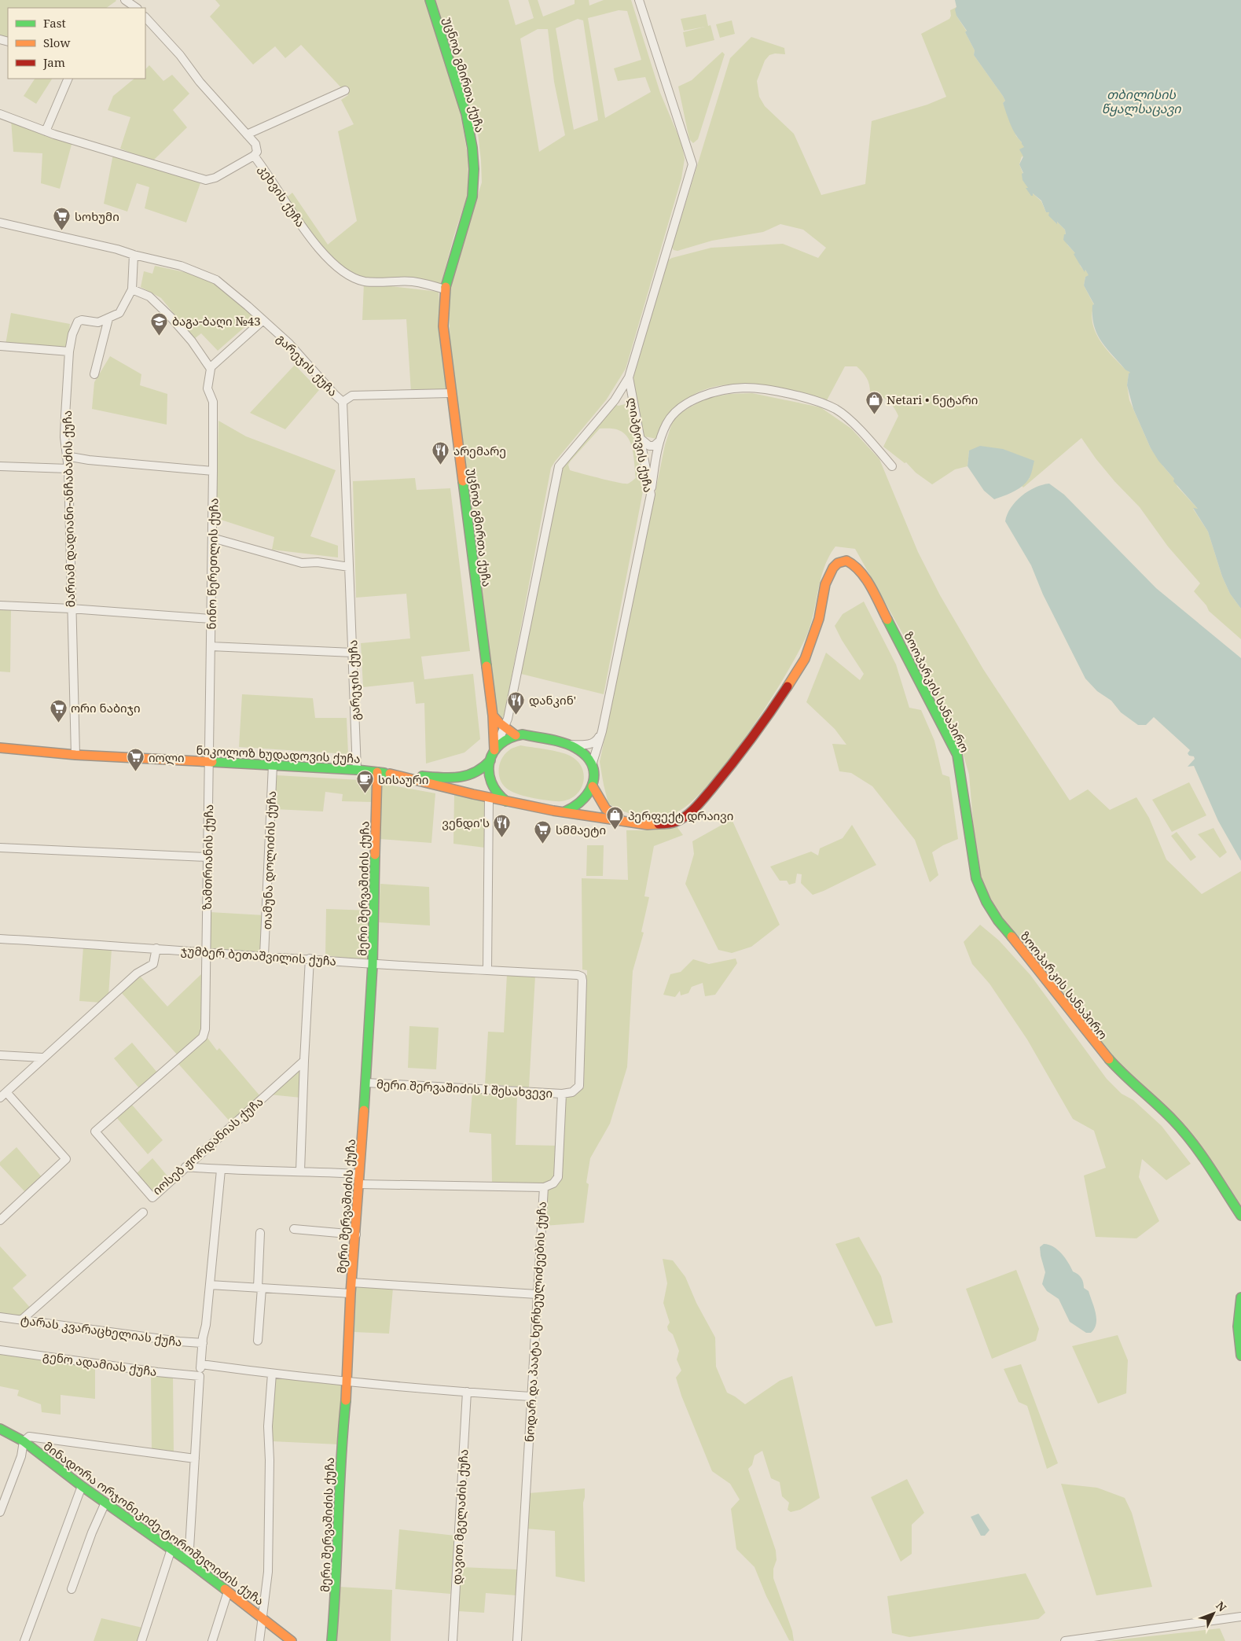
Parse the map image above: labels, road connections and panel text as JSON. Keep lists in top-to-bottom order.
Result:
{
  "streets": {
    "main road": [
      "უცნობ გმირთა ქუჩა",
      "ზოოპარკის სანაპირო",
      "ნიკოლოზ ხუდადოვის ქუჩა",
      "მერი შერვაშიძის ქუჩა",
      "მინადორა ორჯონიკიძე-ტოროშელიძის ქუჩა"
    ],
    "street": [
      "კეხვის ქუჩა",
      "გარეჯის ქუჩა",
      "ლიპტოვის ქუჩა",
      "მარიამ დადიანი-ანჩაბაძის ქუჩა",
      "ნინო წერეთლის ქუჩა",
      "ზამთრიანის ქუჩა",
      "თამუნა დოლიძის ქუჩა",
      "ჯუმბერ ბეთაშვილის ქუჩა",
      "მერი შერვაშიძის I შესახვევი",
      "იოსებ ჟორდანიას ქუჩა",
      "ნოდარ და პაატა ხერხეულიძეების ქუჩა",
      "ტარას კვარაცხელიას ქუჩა",
      "გენო ადამიას ქუჩა",
      "დავით მგელაძის ქუჩა"
    ]
  },
  "crossings": [
    ["უცნობ გმირთა ქუჩა", "კეხვის ქუჩა"],
    ["უცნობ გმირთა ქუჩა", "ლიპტოვის ქუჩა"],
    ["უცნობ გმირთა ქუჩა", "ნიკოლოზ ხუდადოვის ქუჩა"],
    ["გარეჯის ქუჩა", "ნიკოლოზ ხუდადოვის ქუჩა"],
    ["ლიპტოვის ქუჩა", "ნიკოლოზ ხუდადოვის ქუჩა"],
    ["მარიამ დადიანი-ანჩაბაძის ქუჩა", "ნიკოლოზ ხუდადოვის ქუჩა"],
    ["ნინო წერეთლის ქუჩა", "ნიკოლოზ ხუდადოვის ქუჩა"],
    ["ნინო წერეთლის ქუჩა", "ზამთრიანის ქუჩა"],
    ["ზოოპარკის სანაპირო", "ნიკოლოზ ხუდადოვის ქუჩა"],
    ["ნიკოლოზ ხუდადოვის ქუჩა", "ზამთრიანის ქუჩა"],
    ["ნიკოლოზ ხუდადოვის ქუჩა", "თამუნა დოლიძის ქუჩა"],
    ["ნიკოლოზ ხუდადოვის ქუჩა", "მერი შერვაშიძის ქუჩა"],
    ["ზამთრიანის ქუჩა", "ჯუმბერ ბეთაშვილის ქუჩა"],
    ["ზამთრიანის ქუჩა", "იოსებ ჟორდანიას ქუჩა"],
    ["თამუნა დოლიძის ქუჩა", "ჯუმბერ ბეთაშვილის ქუჩა"],
    ["მერი შერვაშიძის ქუჩა", "ჯუმბერ ბეთაშვილის ქუჩა"],
    ["მერი შერვაშიძის ქუჩა", "მერი შერვაშიძის I შესახვევი"],
    ["ჯუმბერ ბეთაშვილის ქუჩა", "იოსებ ჟორდანიას ქუჩა"],
    ["მერი შერვაშიძის I შესახვევი", "ნოდარ და პაატა ხერხეულიძეების ქუჩა"]
  ],
  "water": ["თბილისის წყალსაცავი"],
  "places": {
    "supermarket": [
      "სოხუმი",
      "ორი ნაბიჯი",
      "იოლი",
      "სმმაეტი"
    ],
    "school or university": ["ბაგა-ბაღი №43"],
    "shop": ["Netari • ნეტარი", "პერფექტ დრაივი"],
    "restaurant": ["არემარე", "დანკინ'", "ვენდი'ს"],
    "cafe": ["სისაური"]
  },
  "legend": ["Fast", "Slow", "Jam"],
  "north": "top right"
}
